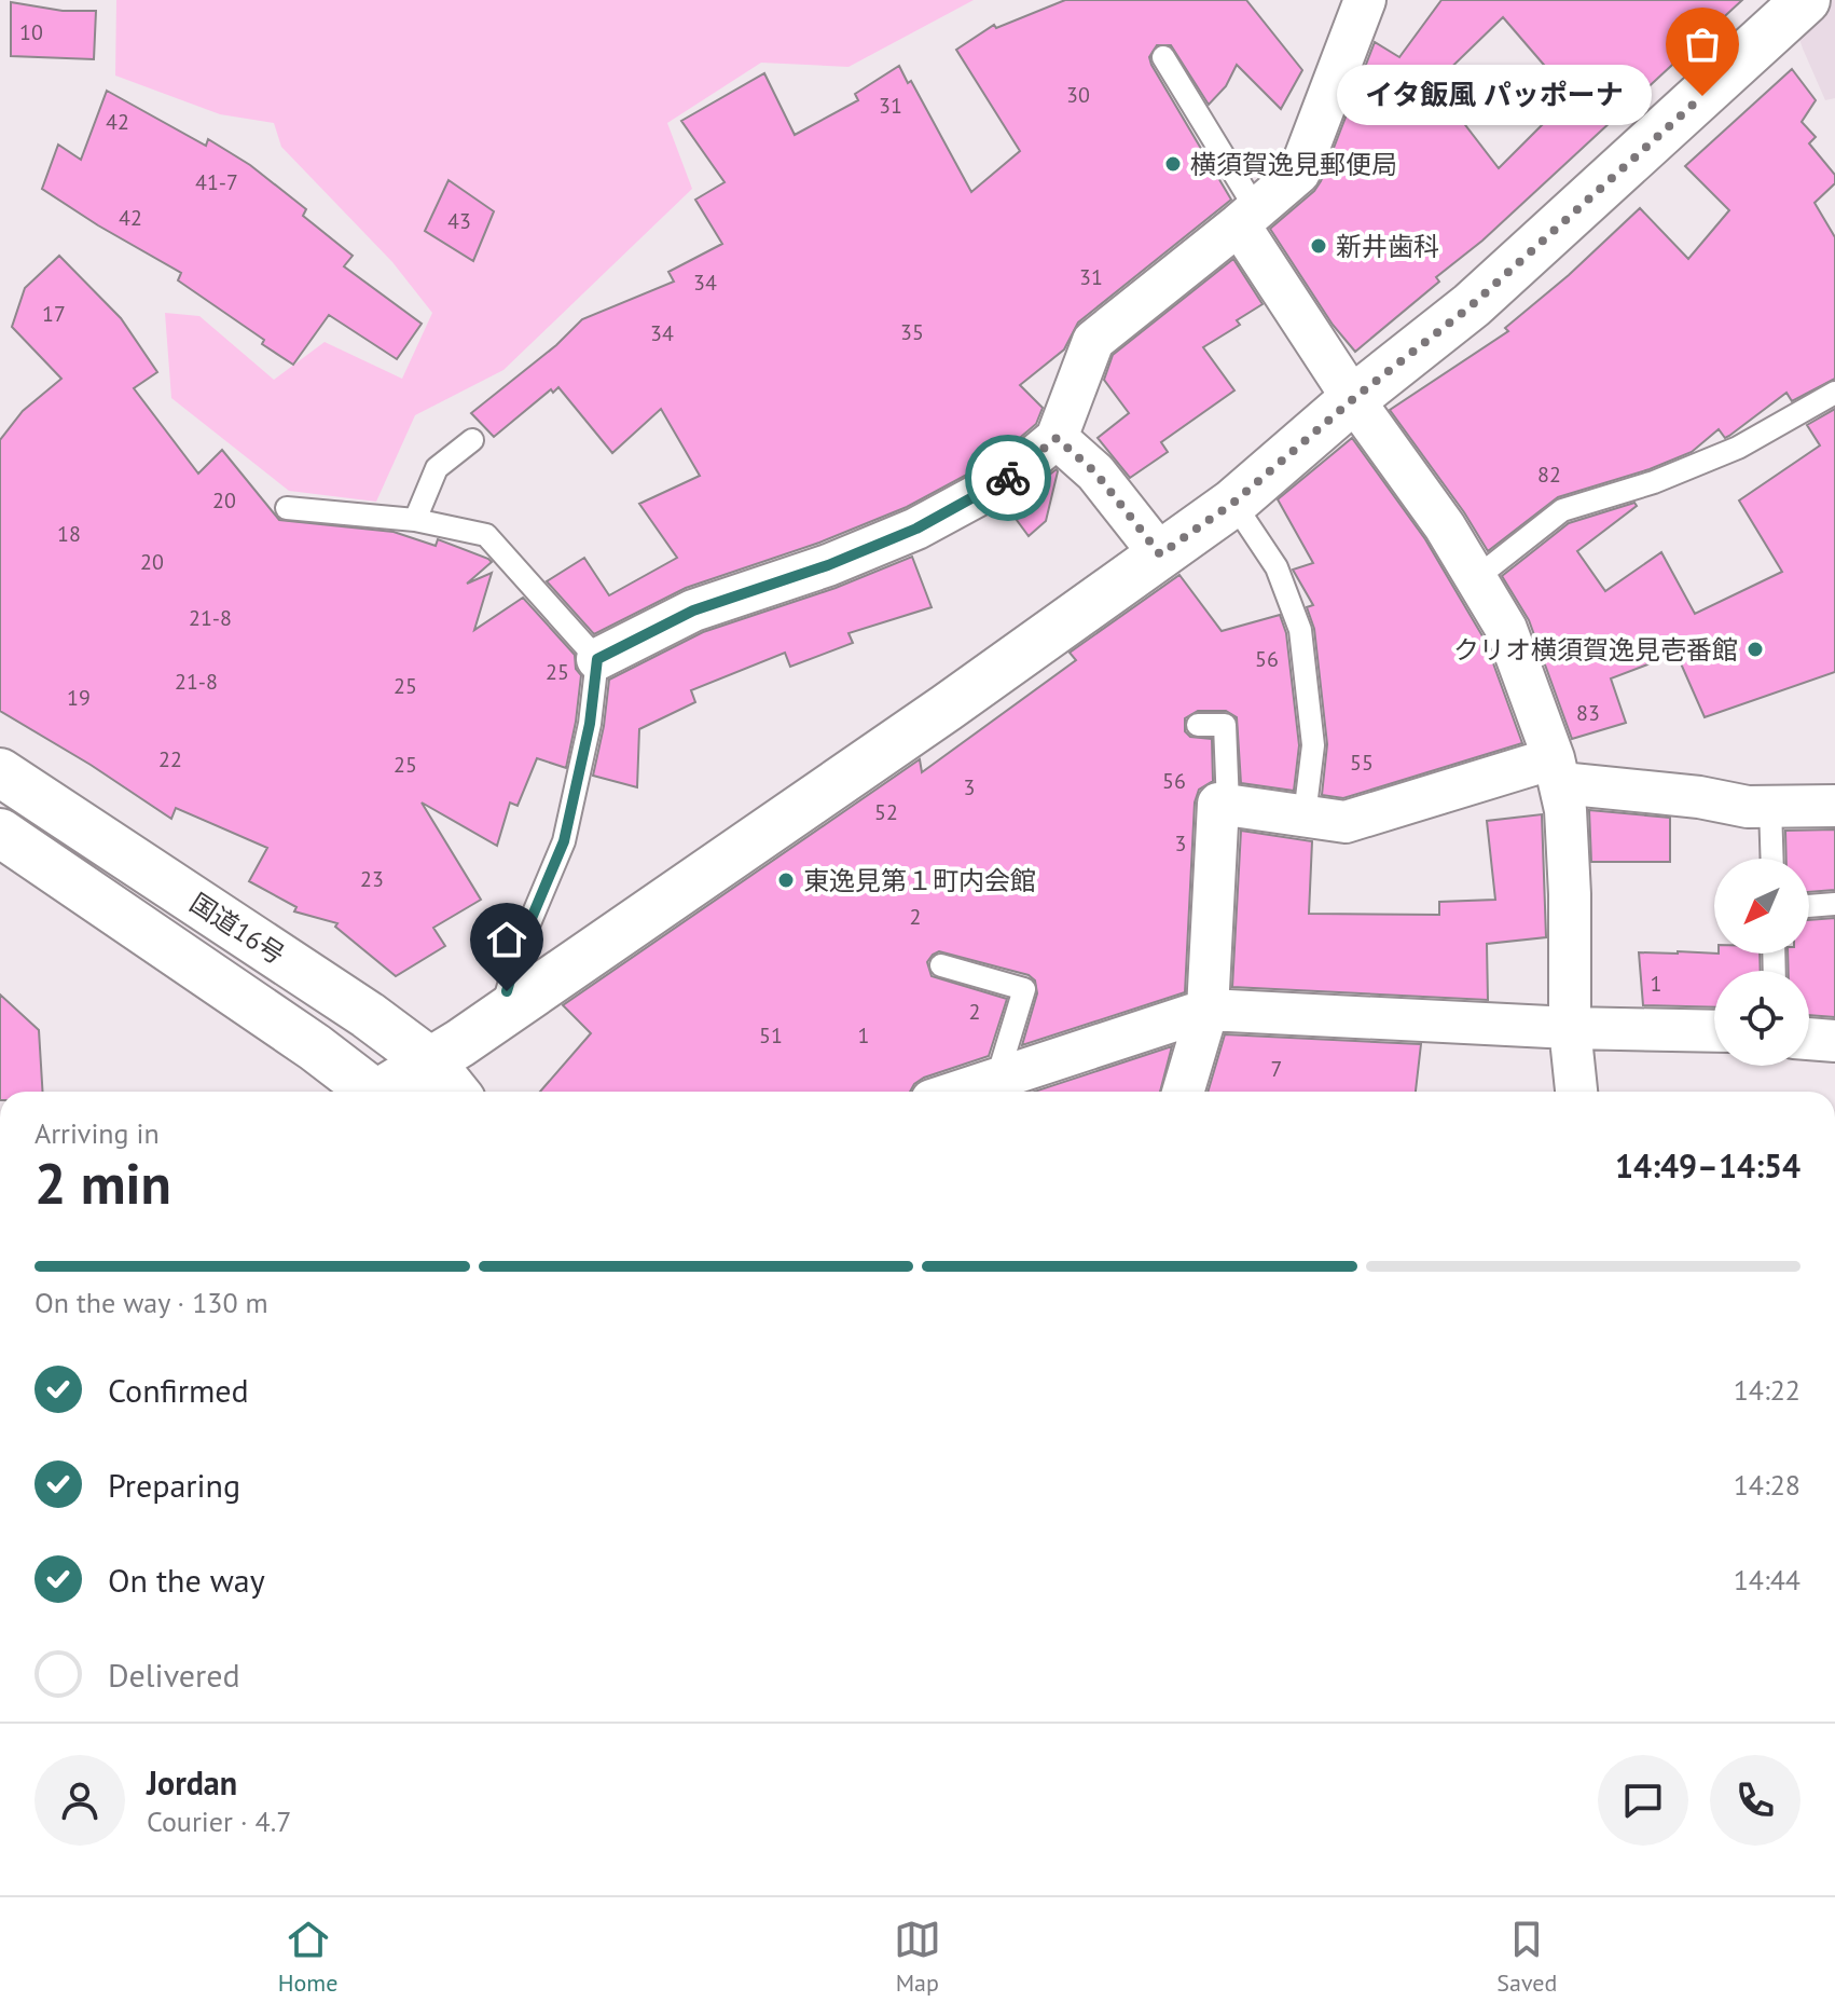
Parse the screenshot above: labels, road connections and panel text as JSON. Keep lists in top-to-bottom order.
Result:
{
  "streets": {
    "main road": ["国道16号"]
  },
  "places": [
    "イタ飯風 パッポーナ",
    "横須賀逸見郵便局",
    "新井歯科",
    "クリオ横須賀逸見壱番館",
    "東逸見第１町内会館"
  ],
  "house_numbers": [
    "10",
    "30",
    "31",
    "42",
    "41-7",
    "42",
    "43",
    "31",
    "34",
    "17",
    "35",
    "34",
    "82",
    "20",
    "18",
    "20",
    "21-8",
    "56",
    "25",
    "21-8",
    "25",
    "19",
    "83",
    "22",
    "55",
    "25",
    "56",
    "3",
    "52",
    "3",
    "23",
    "2",
    "1",
    "2",
    "51",
    "1",
    "7"
  ],
  "north": "bottom left",
  "page": {
    "bubble": "イタ飯風 パッポーナ",
    "heading": ["2 min", "Arriving in", "14:49–14:54"],
    "panel": ["Jordan", "Courier · 4.7"],
    "bar": "On the way · 130 m",
    "list": [
      ["Confirmed", "14:22"],
      ["Preparing", "14:28"],
      ["On the way", "14:44"],
      "Delivered"
    ],
    "tabs": ["Home", "Map", "Saved"]
  }
}
